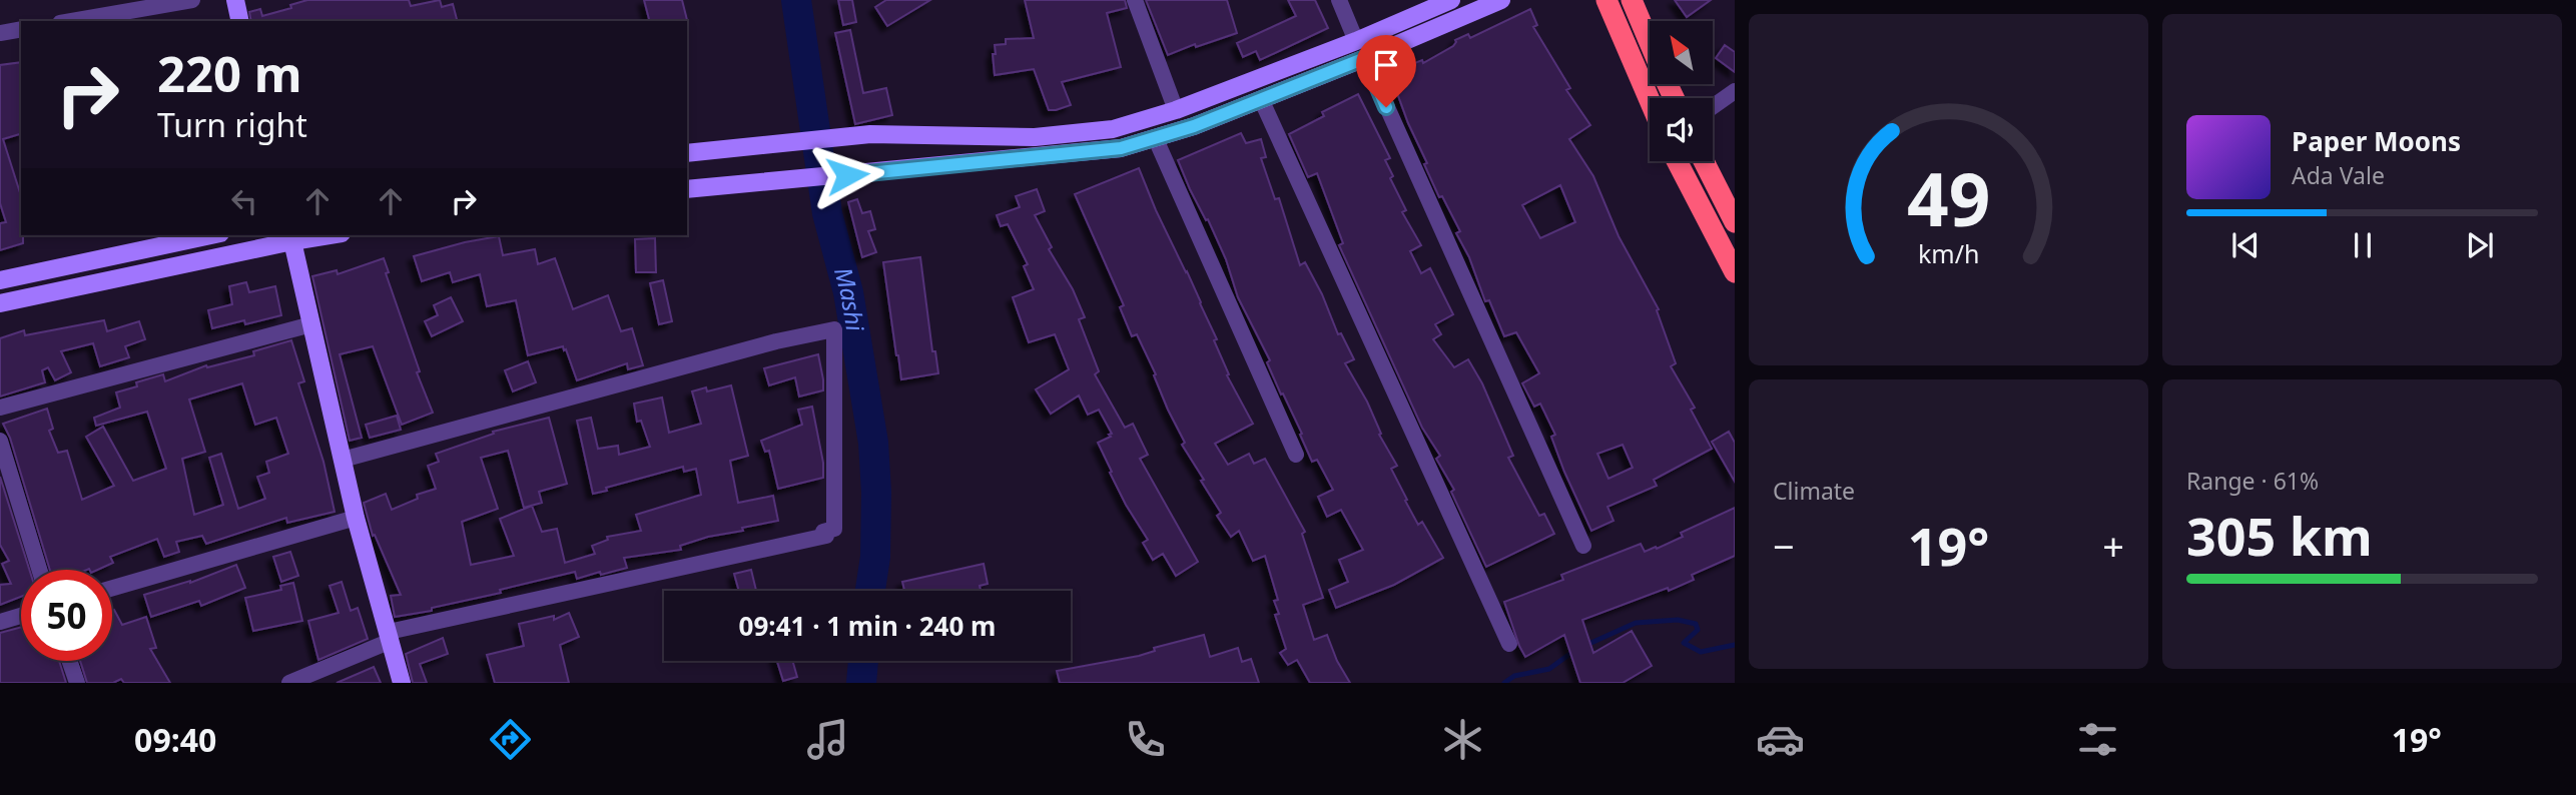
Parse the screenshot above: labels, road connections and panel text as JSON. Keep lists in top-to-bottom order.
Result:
{
  "water": ["Mashi"],
  "north": "top left",
  "page": {
    "turn": ["220 m", "Turn right"],
    "song": ["Paper Moons", "Ada Vale"],
    "tile": [
      "Climate",
      ["Range · 61%", "305 km"]
    ],
    "heat": ["−", "19°", "+"],
    "limit": "50",
    "trip": "09:41 · 1 min · 240 m",
    "tabs": ["09:40", "19°"],
    "gauge": ["49", "km/h"]
  }
}
